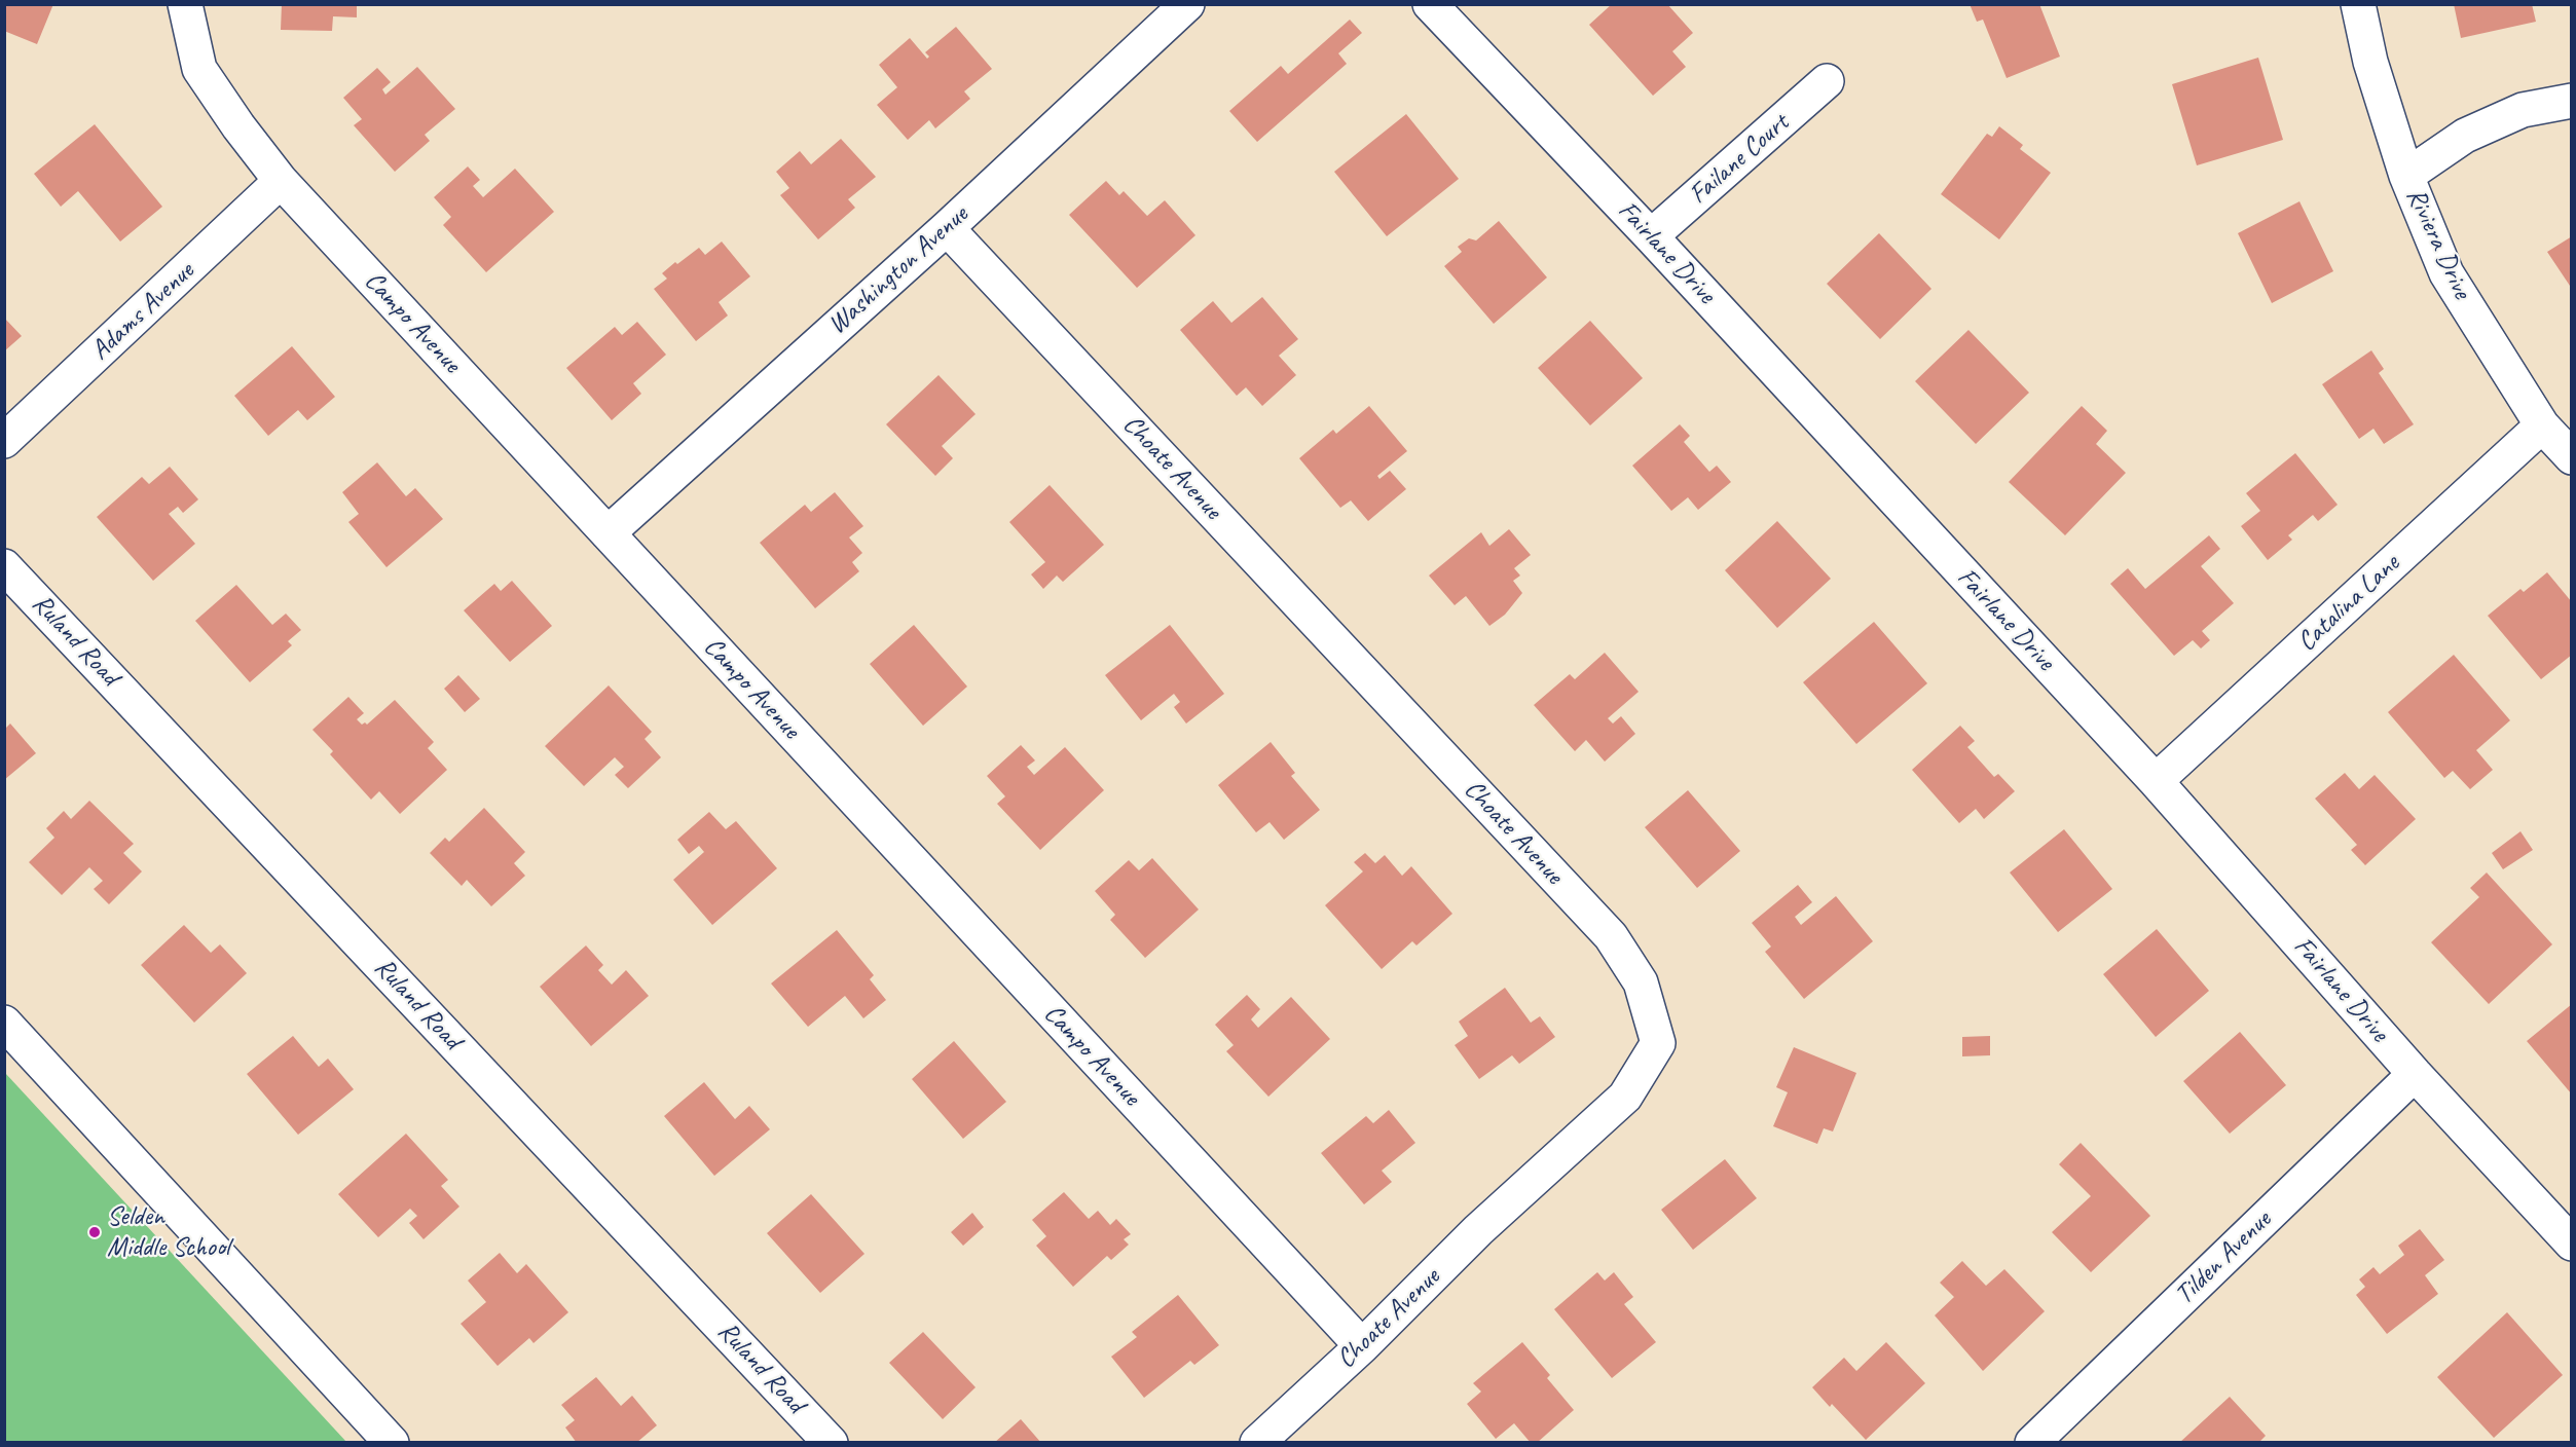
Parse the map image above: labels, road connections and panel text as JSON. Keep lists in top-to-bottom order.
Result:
{
  "streets": {
    "street": [
      "Failane Court",
      "Riviera Drive",
      "Fairlane Drive",
      "Washington Avenue",
      "Adams Avenue",
      "Campo Avenue",
      "Choate Avenue",
      "Catalina Lane",
      "Ruland Road",
      "Tilden Avenue"
    ]
  },
  "crossings": [
    ["Failane Court", "Fairlane Drive"],
    ["Riviera Drive", "Catalina Lane"],
    ["Fairlane Drive", "Catalina Lane"],
    ["Fairlane Drive", "Tilden Avenue"],
    ["Washington Avenue", "Campo Avenue"],
    ["Washington Avenue", "Choate Avenue"],
    ["Adams Avenue", "Campo Avenue"],
    ["Campo Avenue", "Choate Avenue"]
  ],
  "places": ["Selden Middle School"]
}
